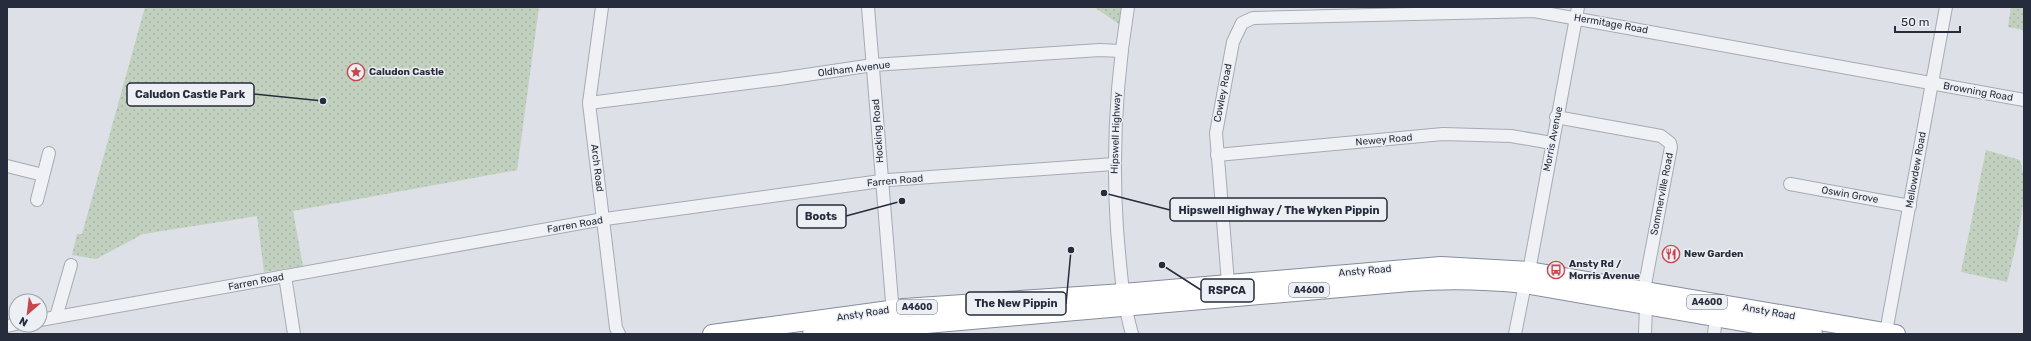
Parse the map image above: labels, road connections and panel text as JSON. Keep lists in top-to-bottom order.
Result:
{
  "streets": {
    "highway": ["Ansty Road", "A4600"],
    "street": [
      "Hermitage Road",
      "Oldham Avenue",
      "Browning Road",
      "Cowley Road",
      "Hocking Road",
      "Hipswell Highway",
      "Morris Avenue",
      "Newey Road",
      "Arch Road",
      "Mellowdew Road",
      "Farren Road",
      "Sommerville Road",
      "Oswin Grove"
    ]
  },
  "crossings": [
    ["Hermitage Road", "Browning Road"],
    ["Hermitage Road", "Cowley Road"],
    ["Hermitage Road", "Morris Avenue"],
    ["Hermitage Road", "Mellowdew Road"],
    ["Oldham Avenue", "Hocking Road"],
    ["Oldham Avenue", "Hipswell Highway"],
    ["Oldham Avenue", "Arch Road"],
    ["Browning Road", "Mellowdew Road"],
    ["Cowley Road", "Newey Road"],
    ["Cowley Road", "Ansty Road"],
    ["Hocking Road", "Farren Road"],
    ["Hocking Road", "Ansty Road"],
    ["Hipswell Highway", "Farren Road"],
    ["Hipswell Highway", "Ansty Road"],
    ["Morris Avenue", "Newey Road"],
    ["Morris Avenue", "Sommerville Road"],
    ["Morris Avenue", "Ansty Road"],
    ["Arch Road", "Farren Road"],
    ["Mellowdew Road", "Oswin Grove"],
    ["Mellowdew Road", "Ansty Road"],
    ["Sommerville Road", "Ansty Road"]
  ],
  "places": {
    "place": ["Caludon Castle"],
    "other": [
      "Caludon Castle Park",
      "Hipswell Highway / The Wyken Pippin",
      "Boots",
      "The New Pippin",
      "RSPCA"
    ],
    "restaurant": ["New Garden"],
    "bus stop": ["Ansty Rd / Morris Avenue"]
  },
  "scale_bar": "50 m",
  "north": "bottom left"
}
